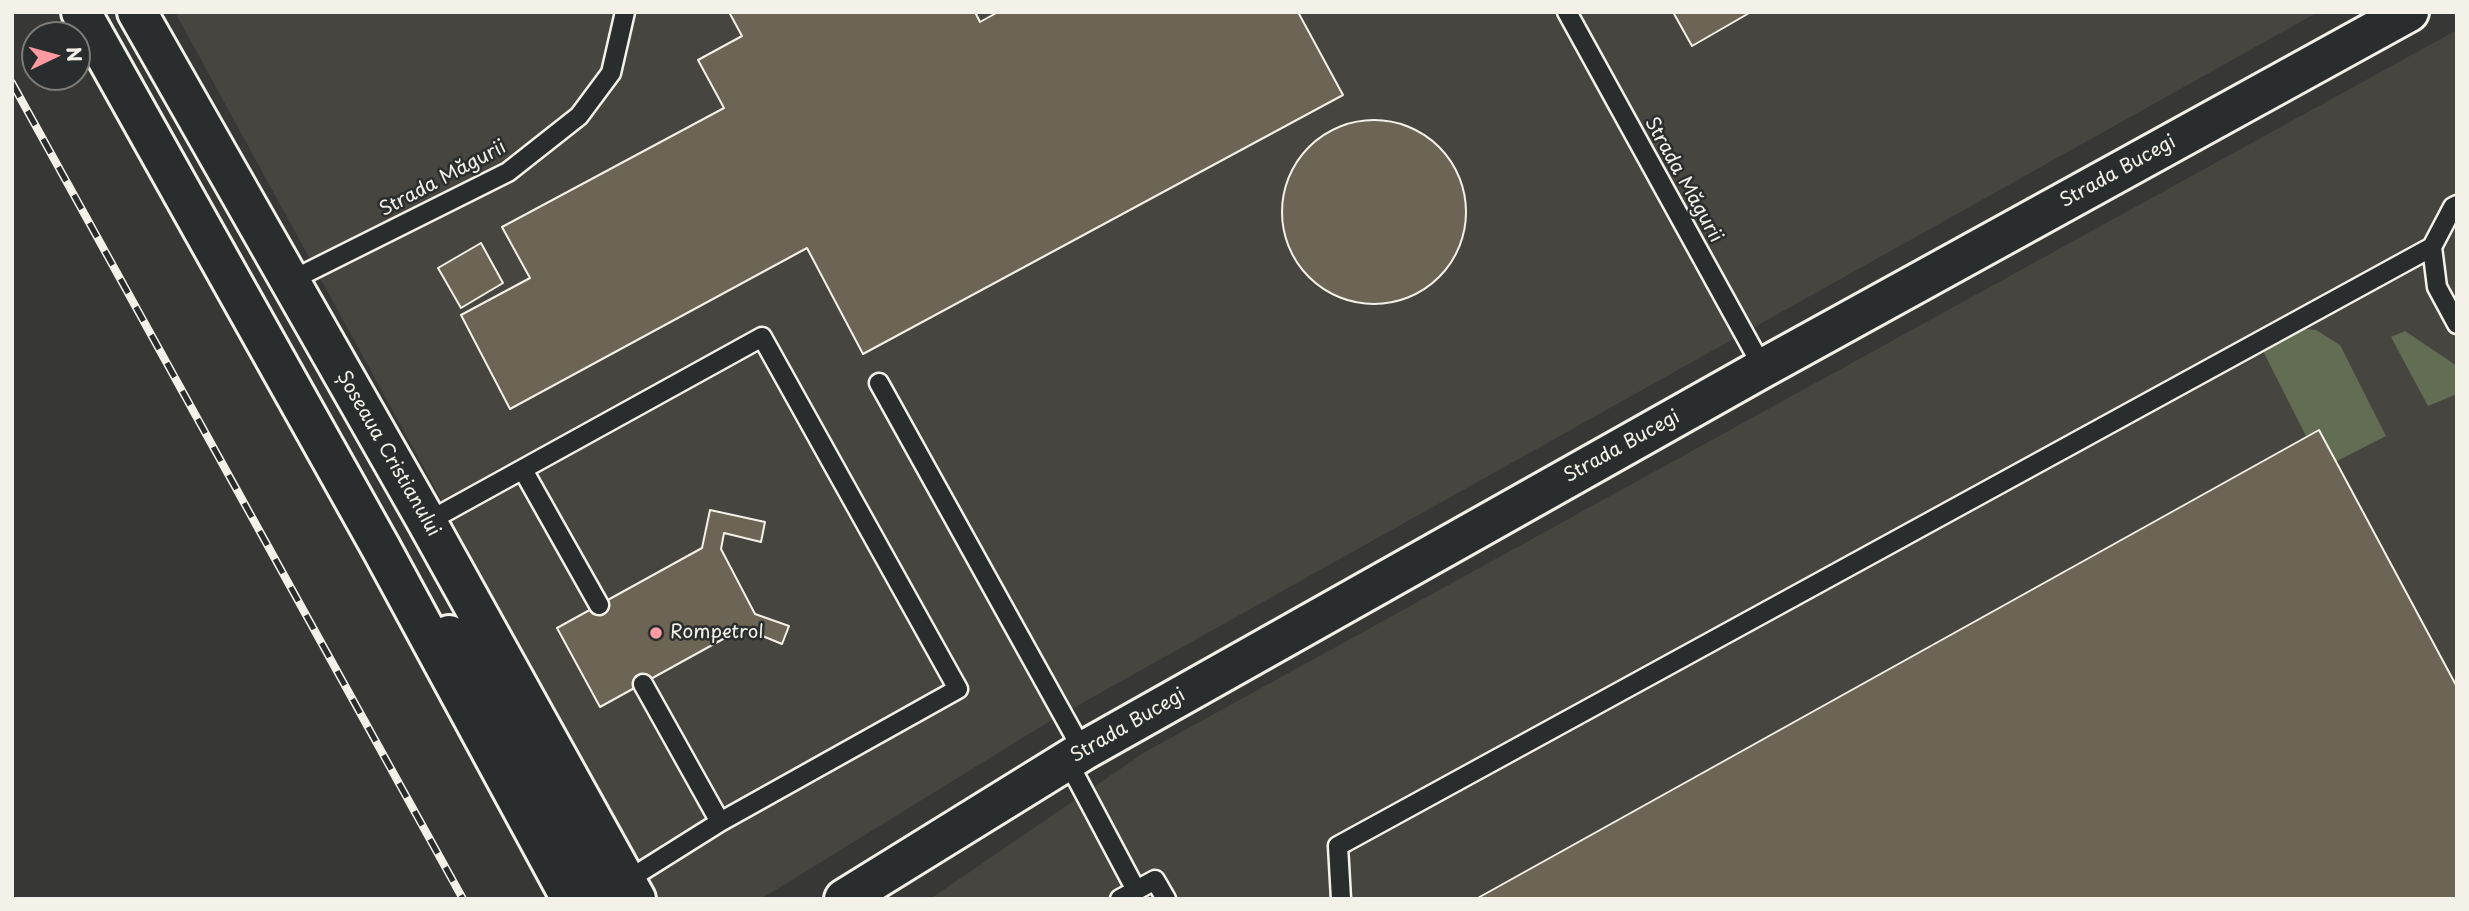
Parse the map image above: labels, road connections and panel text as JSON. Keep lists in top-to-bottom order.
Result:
{
  "streets": {
    "main road": ["Strada Bucegi", "Șoseaua Cristianului"],
    "lane": ["Strada Măgurii"]
  },
  "crossings": [
    ["Strada Bucegi", "Strada Măgurii"],
    ["Strada Măgurii", "Șoseaua Cristianului"]
  ],
  "places": ["Rompetrol"],
  "north": "right"
}
